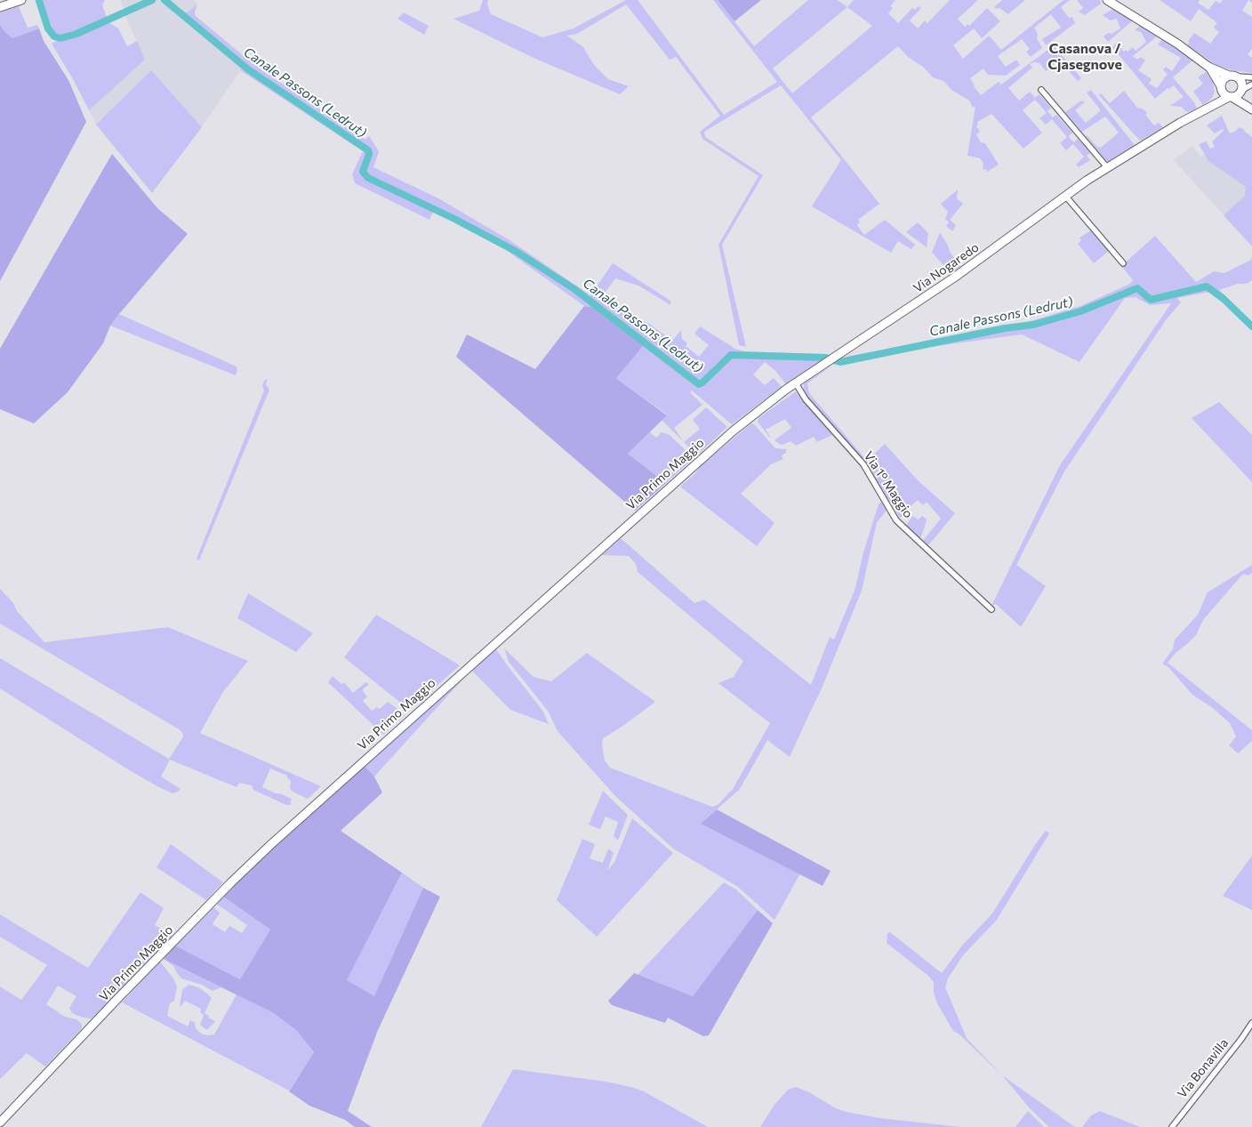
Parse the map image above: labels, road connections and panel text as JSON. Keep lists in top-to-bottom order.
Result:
{
  "streets": {
    "street": [
      "Via Nogaredo",
      "Via Primo Maggio",
      "Via 1° Maggio",
      "Via Bonavilla"
    ]
  },
  "crossings": [
    ["Via Nogaredo", "Via Primo Maggio"],
    ["Via Primo Maggio", "Via 1° Maggio"]
  ],
  "districts": ["Casanova / Cjasegnove"],
  "water": ["Canale Passons (Ledrut)"]
}
